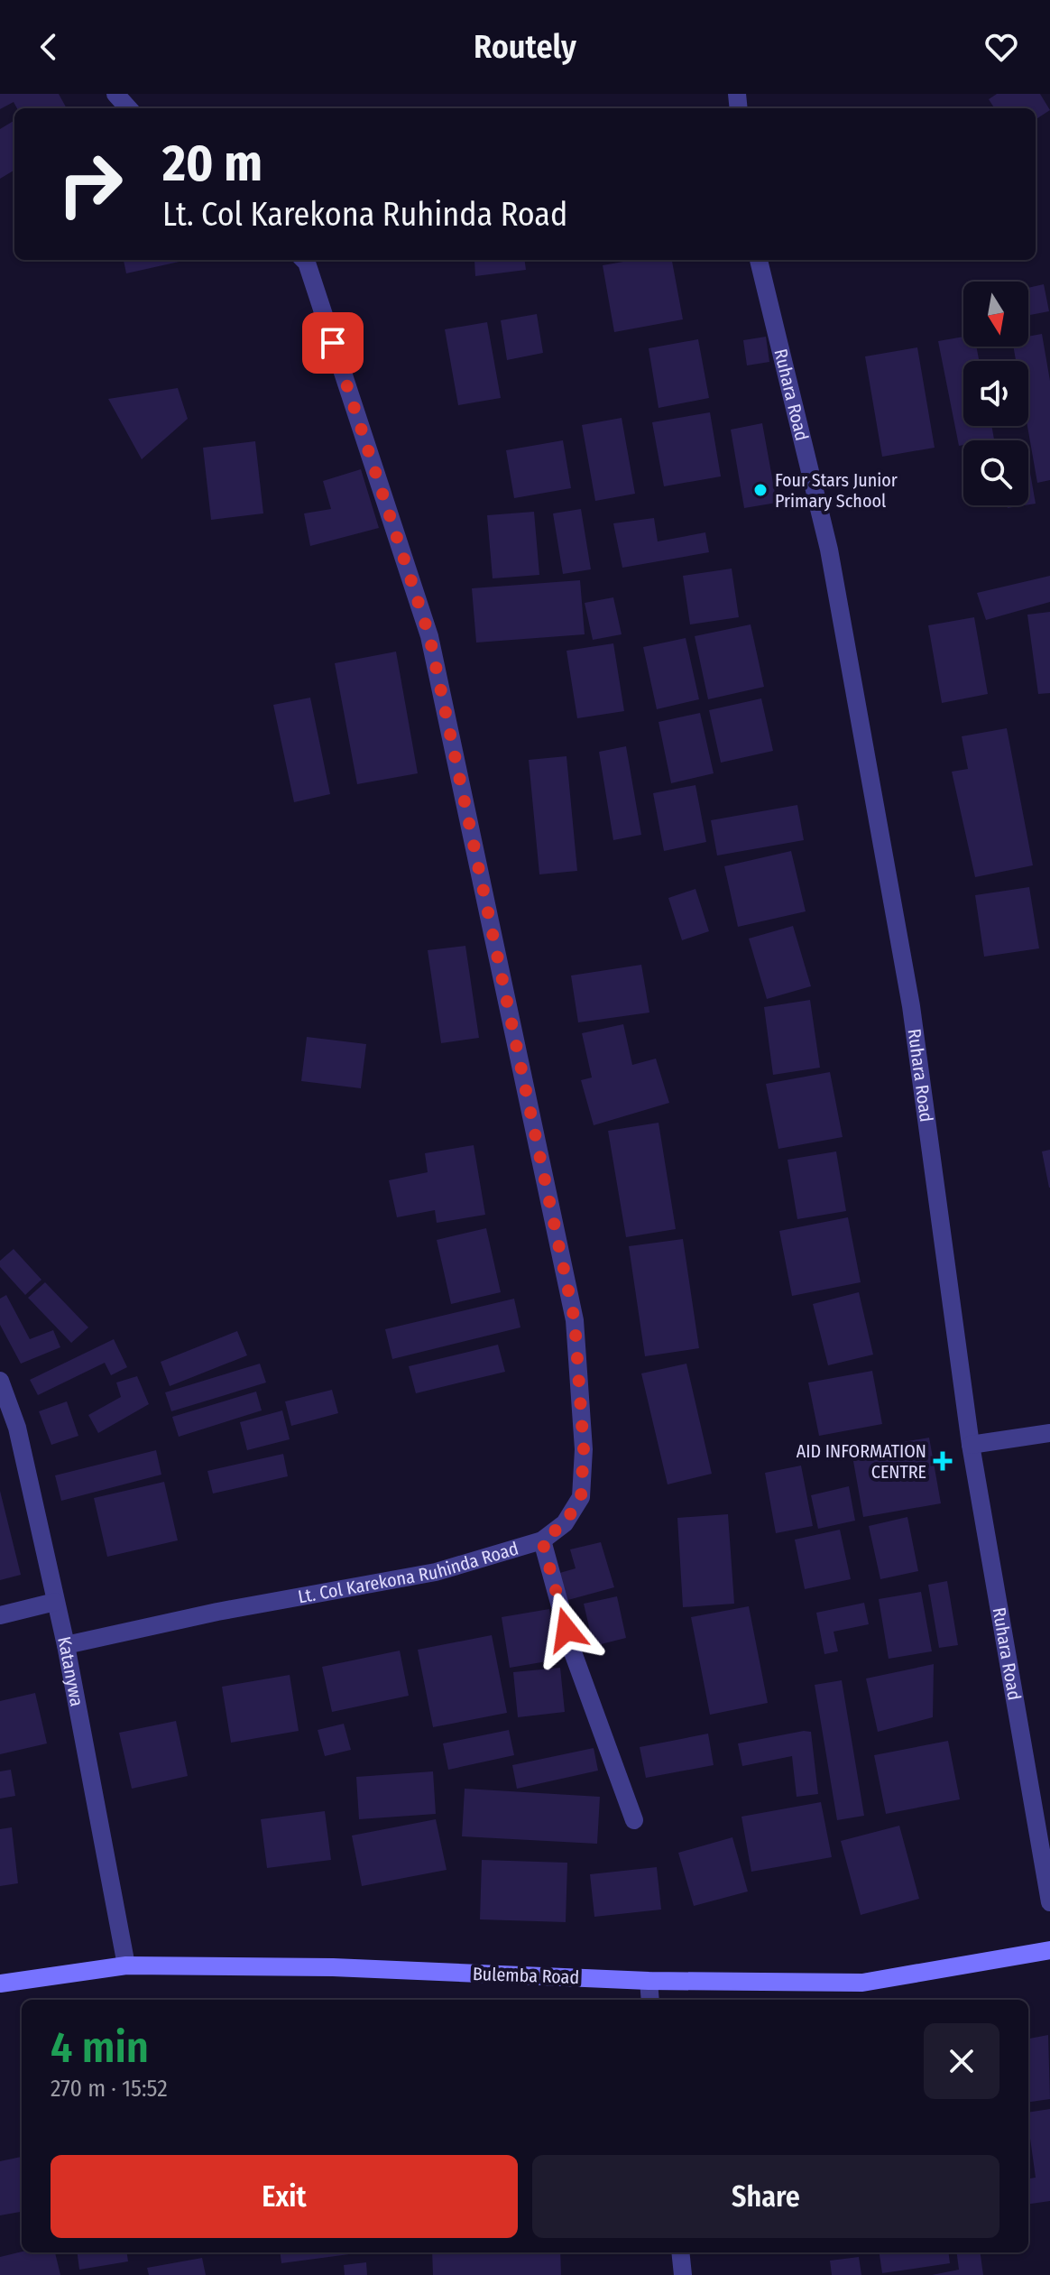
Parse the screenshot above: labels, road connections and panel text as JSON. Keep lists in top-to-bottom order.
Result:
{
  "streets": {
    "main road": ["Bulemba Road"],
    "street": ["Ruhara Road", "Lt. Col Karekona Ruhinda Road", "Katanywa"]
  },
  "crossings": [
    ["Lt. Col Karekona Ruhinda Road", "Katanywa"],
    ["Katanywa", "Bulemba Road"]
  ],
  "places": {
    "other": ["Four Stars Junior Primary School"],
    "health": ["AID INFORMATION CENTRE"]
  },
  "north": "bottom",
  "page": {
    "header": "Routely",
    "turn": ["20 m", "Lt. Col Karekona Ruhinda Road"],
    "heading": ["4 min", "270 m · 15:52"],
    "buttons": ["Exit", "Share"]
  }
}
